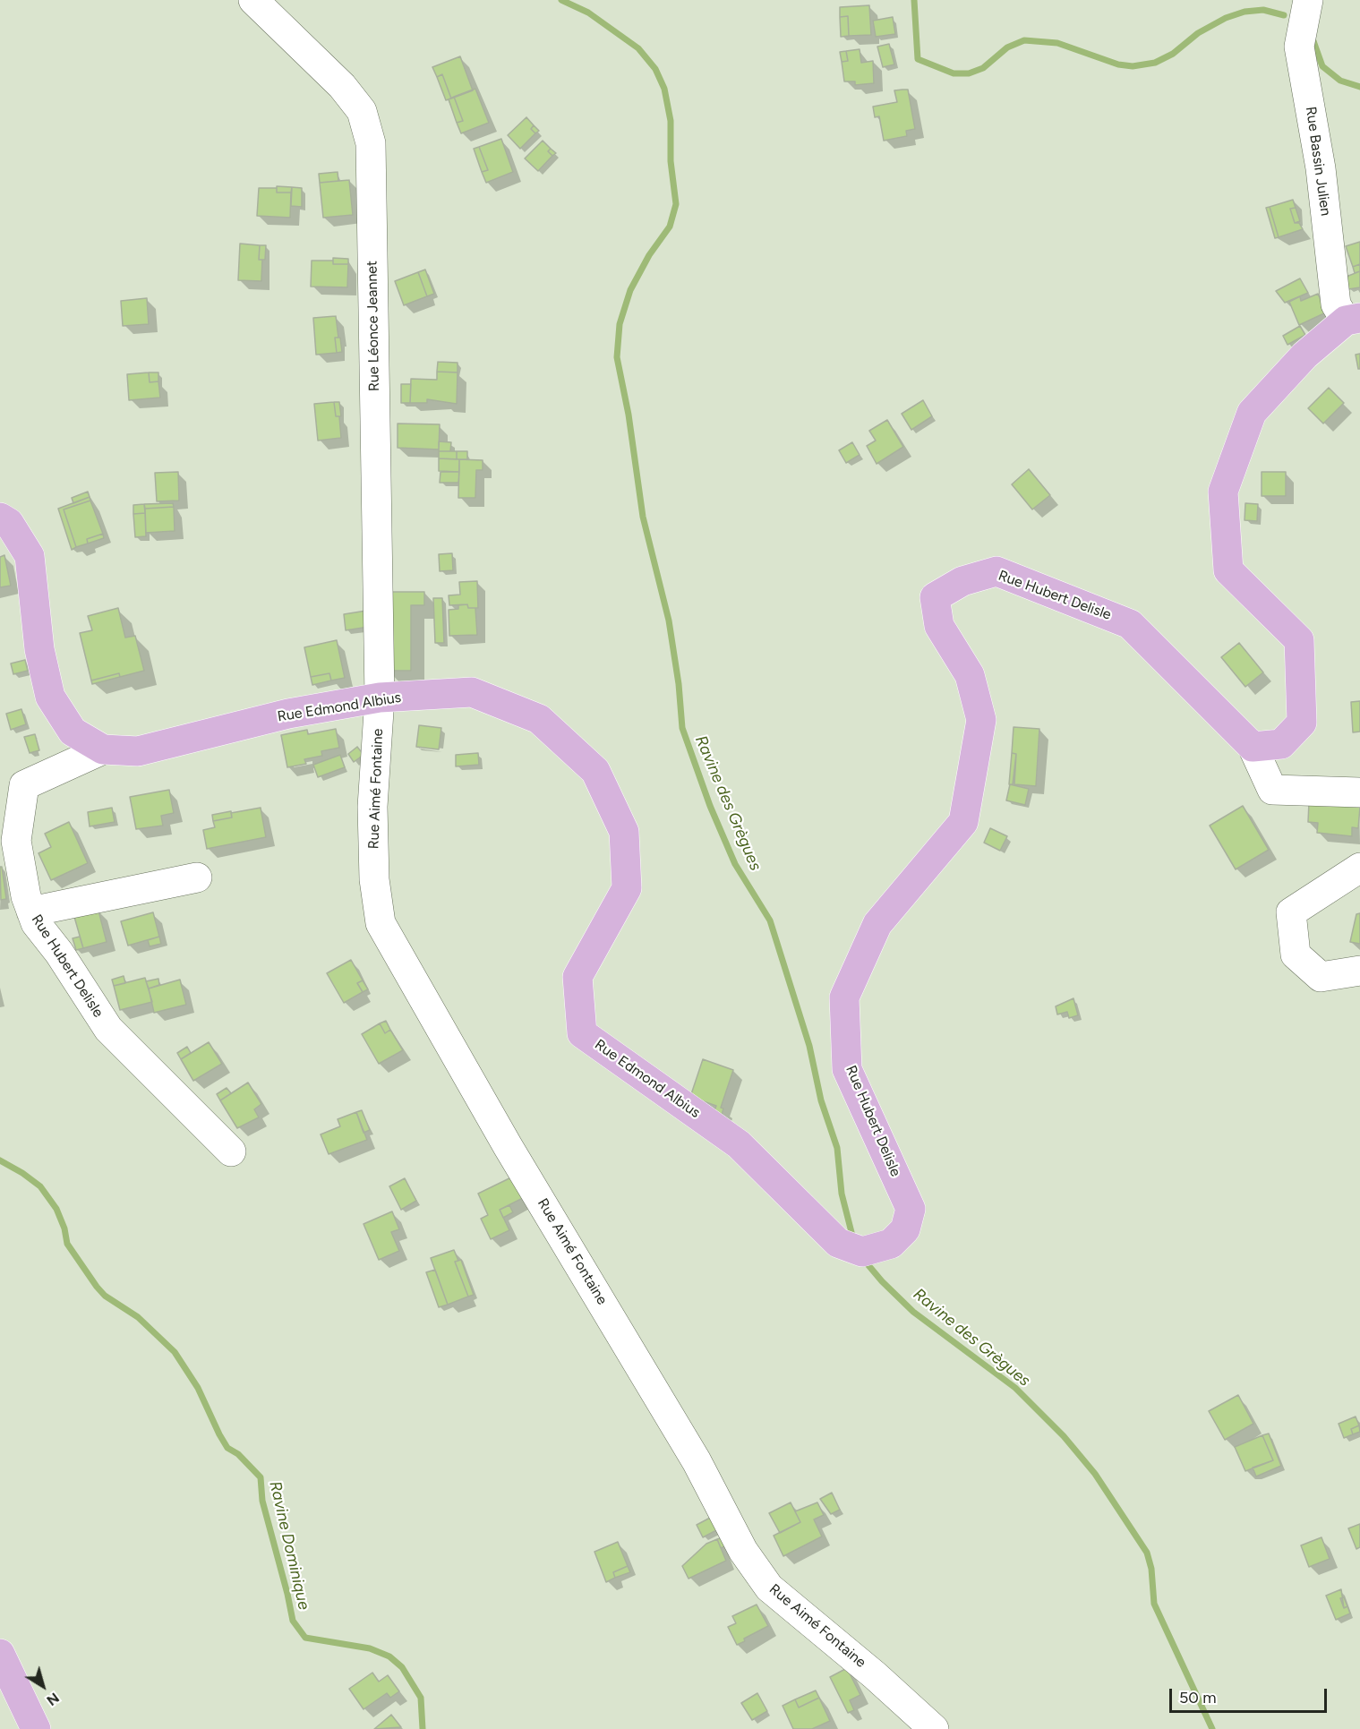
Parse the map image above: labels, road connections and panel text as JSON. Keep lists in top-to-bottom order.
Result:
{
  "streets": {
    "main road": ["Rue Hubert Delisle", "Rue Edmond Albius"],
    "street": ["Rue Bassin Julien", "Rue Léonce Jeannet", "Rue Aimé Fontaine"]
  },
  "crossings": [
    ["Rue Léonce Jeannet", "Rue Edmond Albius"],
    ["Rue Léonce Jeannet", "Rue Aimé Fontaine"],
    ["Rue Hubert Delisle", "Rue Edmond Albius"],
    ["Rue Edmond Albius", "Rue Aimé Fontaine"]
  ],
  "water": ["Ravine des Grègues", "Ravine Dominique"],
  "scale_bar": "50 m",
  "north": "bottom right"
}
